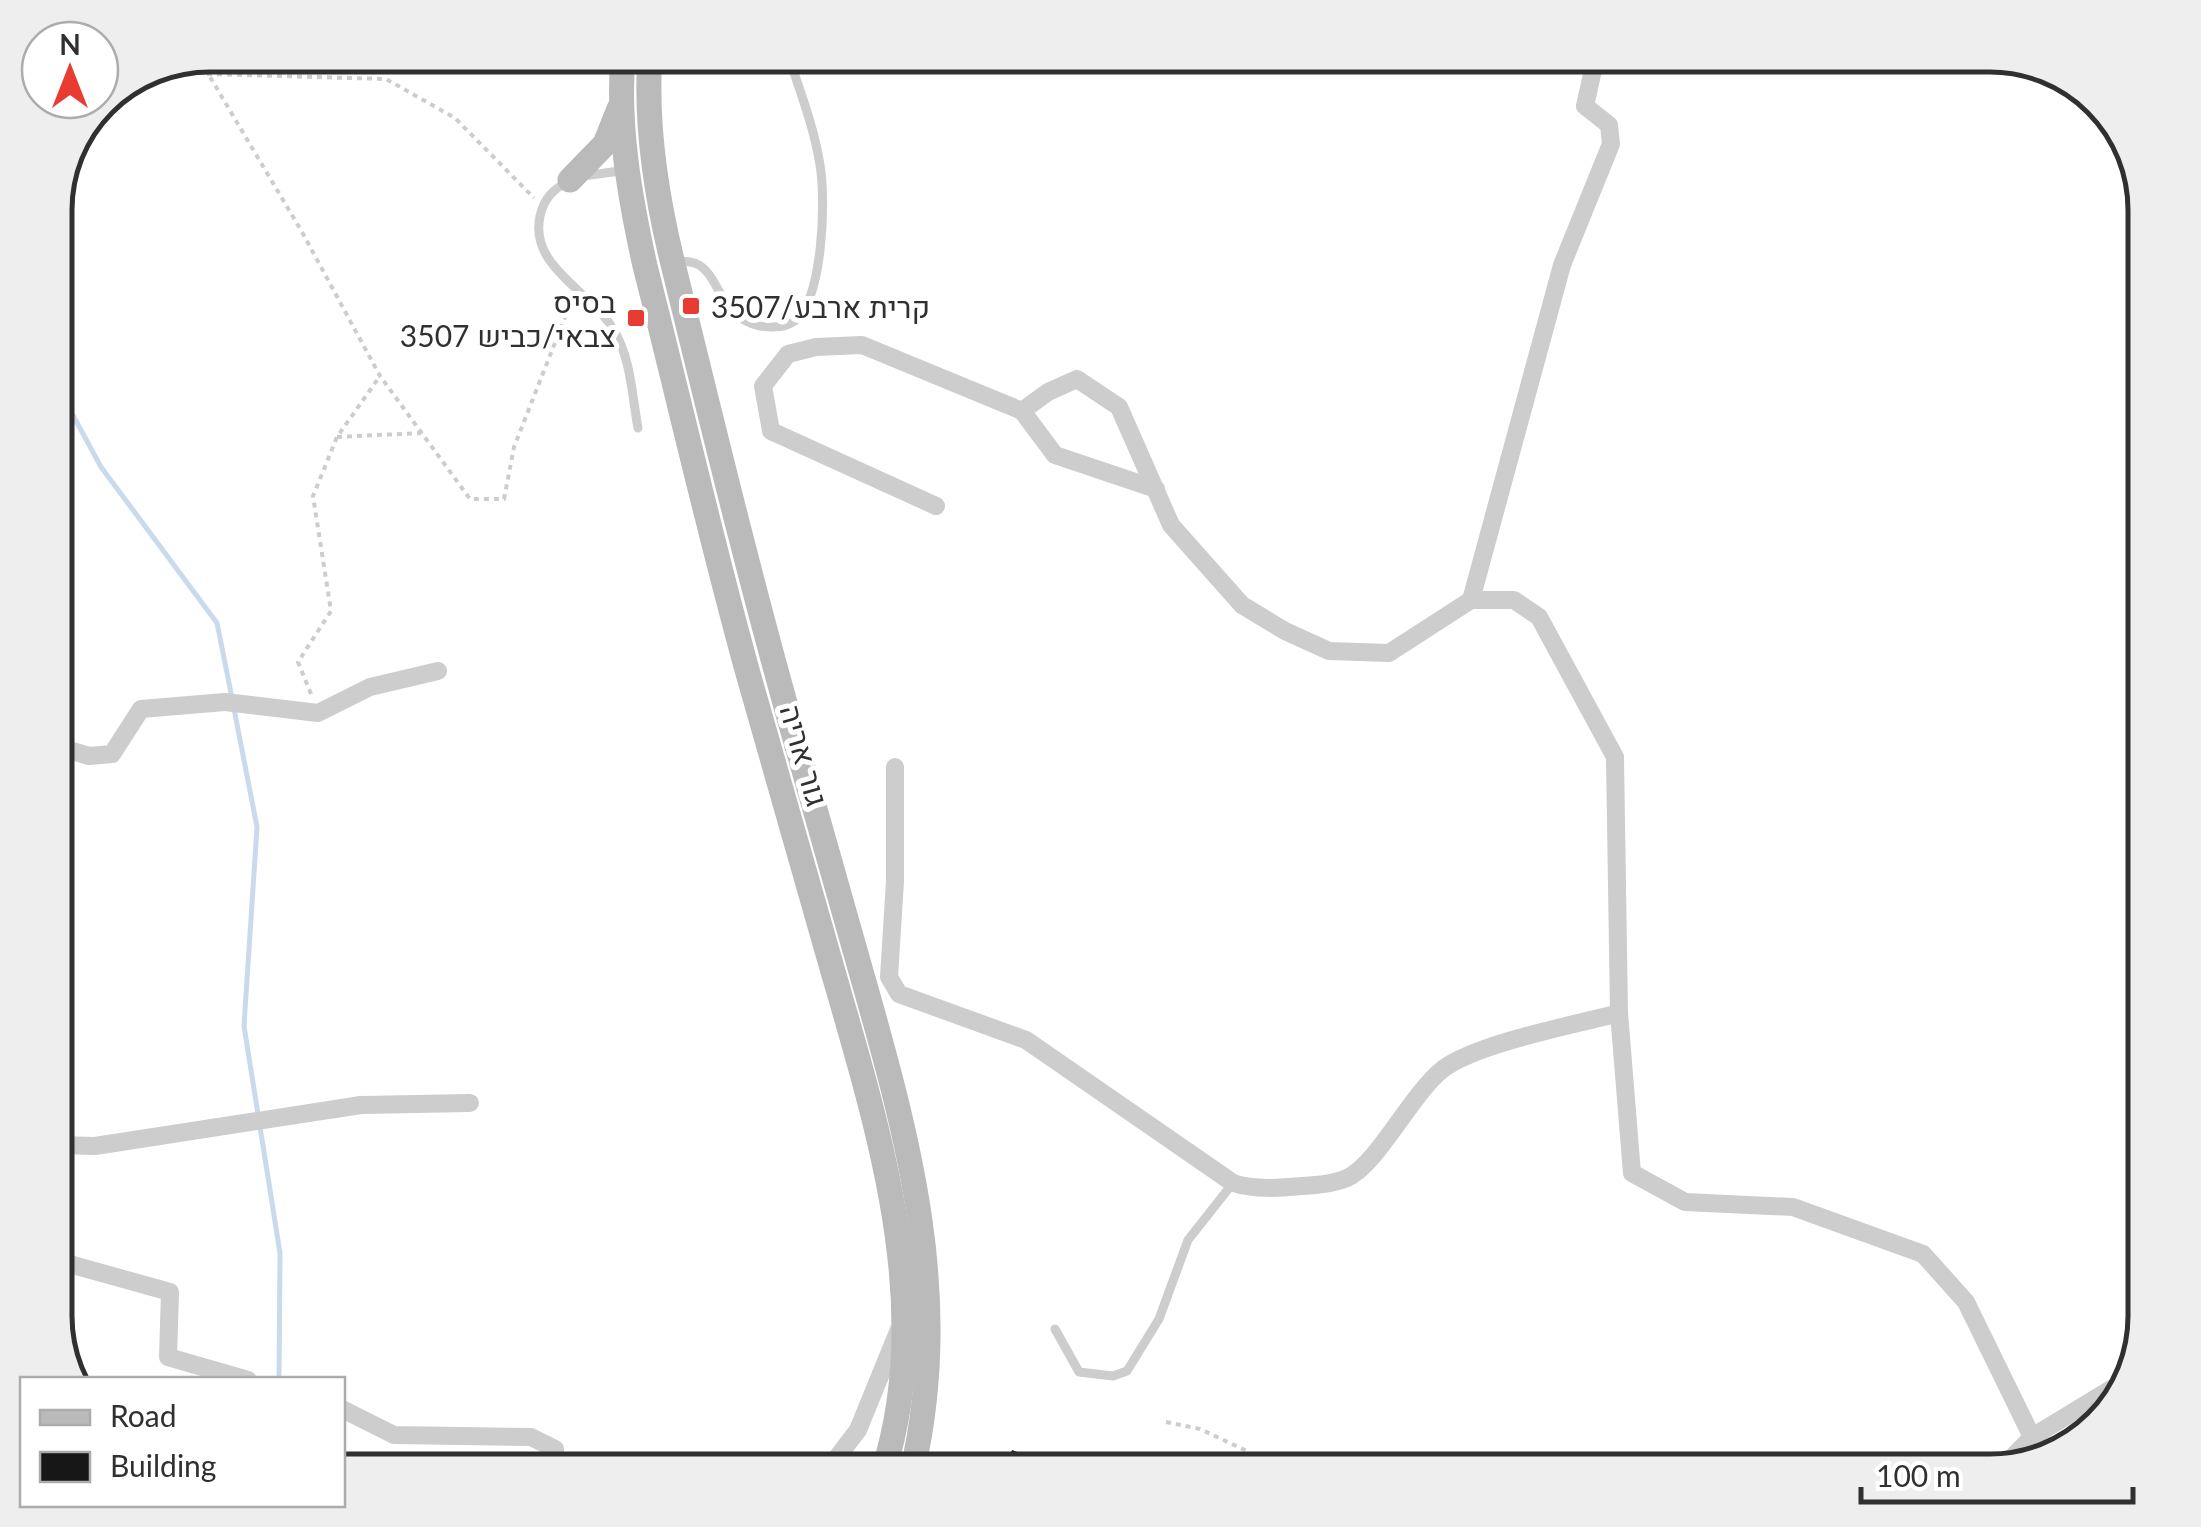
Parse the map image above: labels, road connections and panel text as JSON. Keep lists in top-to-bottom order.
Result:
{
  "streets": {
    "main road": ["גור אריה"]
  },
  "places": {
    "transit": ["קרית ארבע/3507", "בסיס צבאי/כביש 3507"]
  },
  "legend": ["Road", "Building"],
  "scale_bar": "100 m",
  "north": "top"
}
